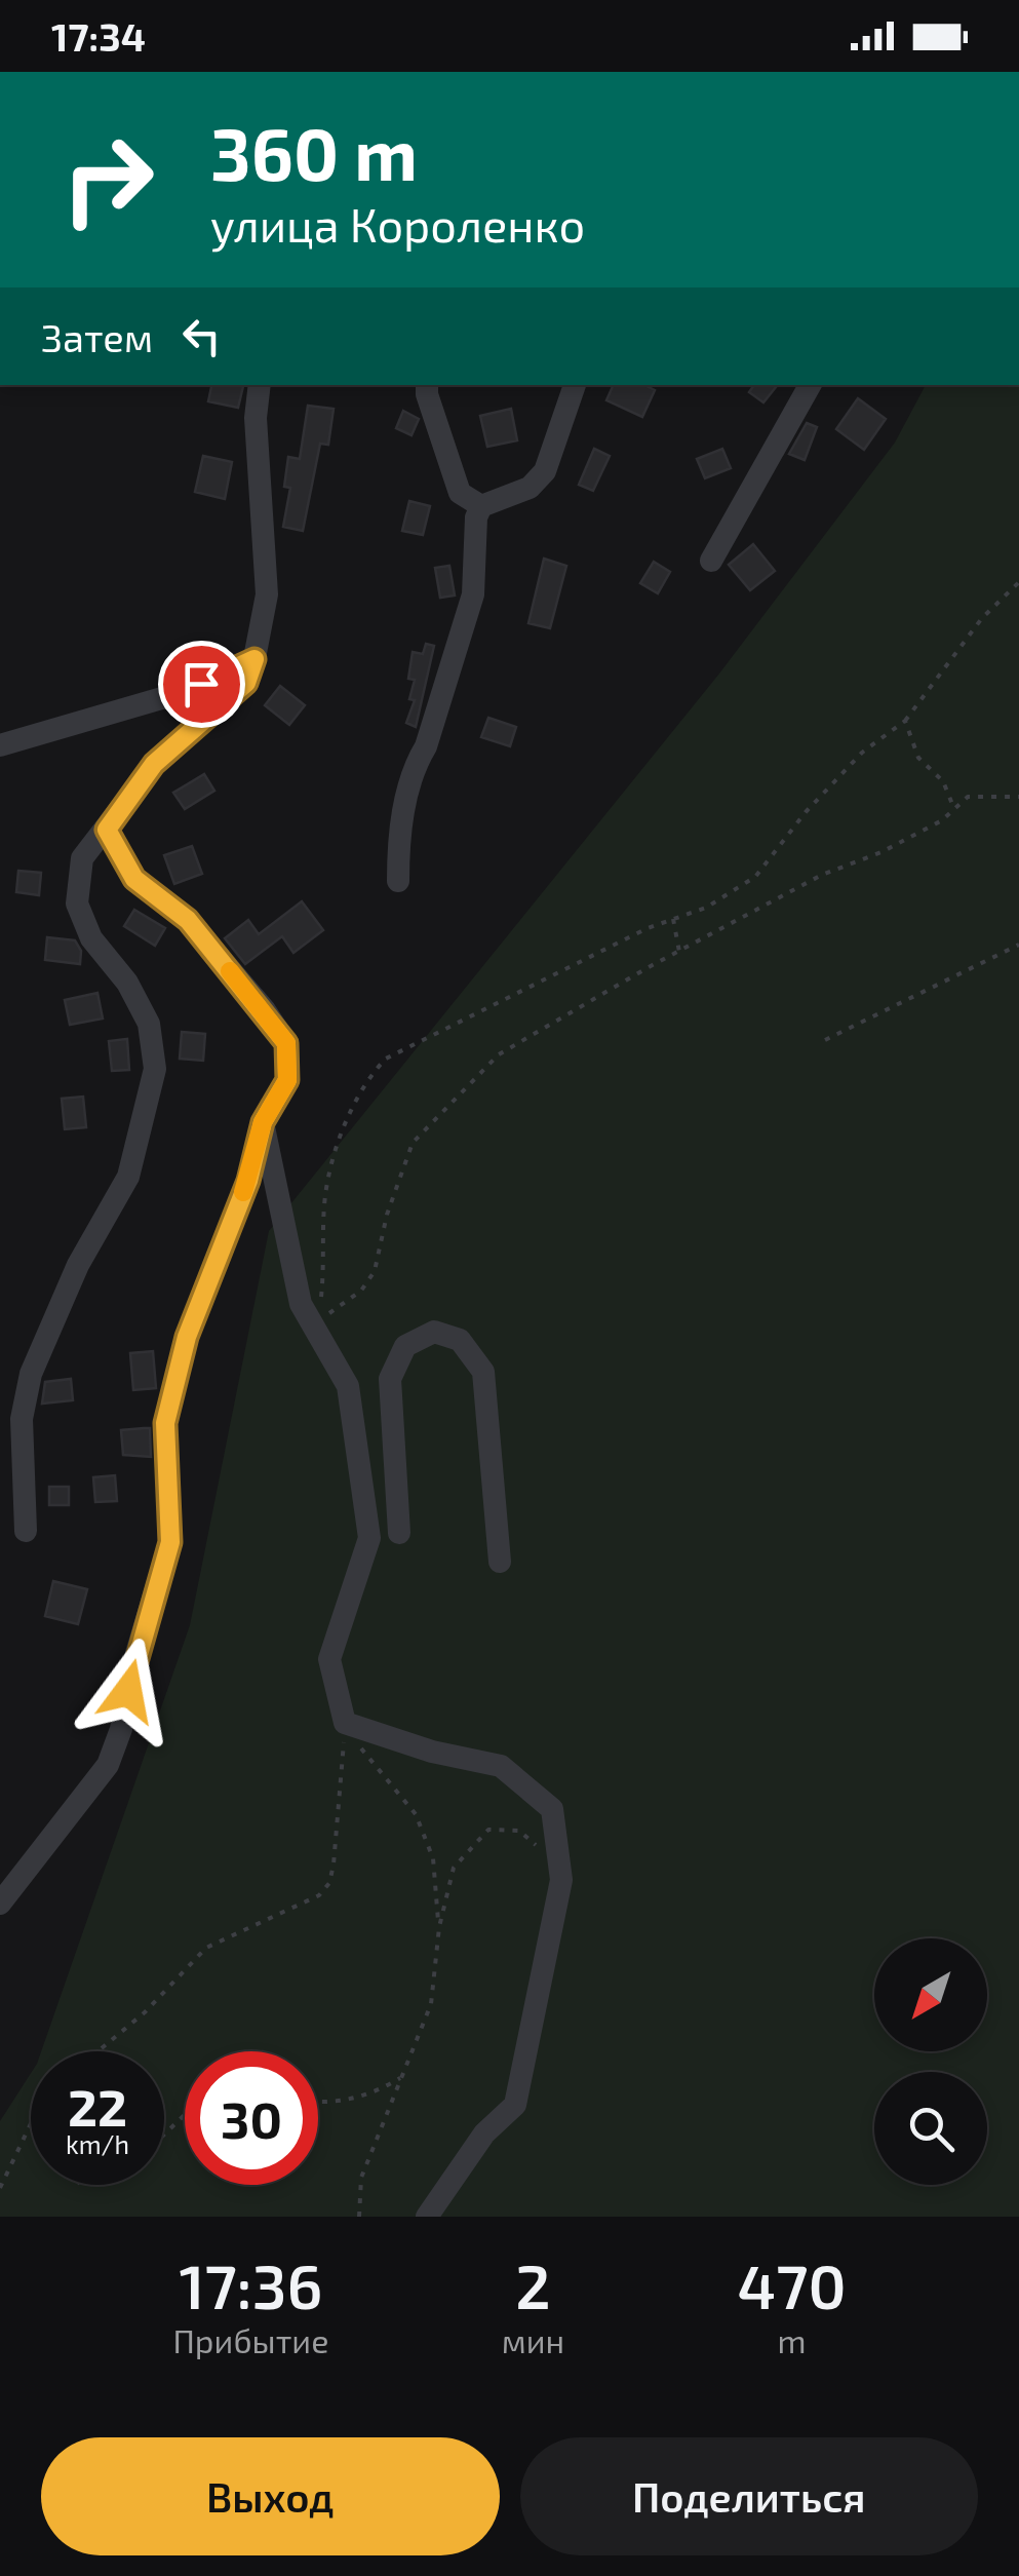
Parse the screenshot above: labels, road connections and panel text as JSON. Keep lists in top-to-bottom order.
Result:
{
  "north": "bottom left",
  "page": {
    "status": "17:34",
    "turn": ["360 m", "улица Короленко"],
    "then": "Затем",
    "speed": "22 km/h",
    "limit": "30",
    "eta": [
      "17:36",
      "Прибытие",
      "2",
      "мин",
      "470",
      "m"
    ],
    "buttons": ["Выход", "Поделиться"]
  }
}
